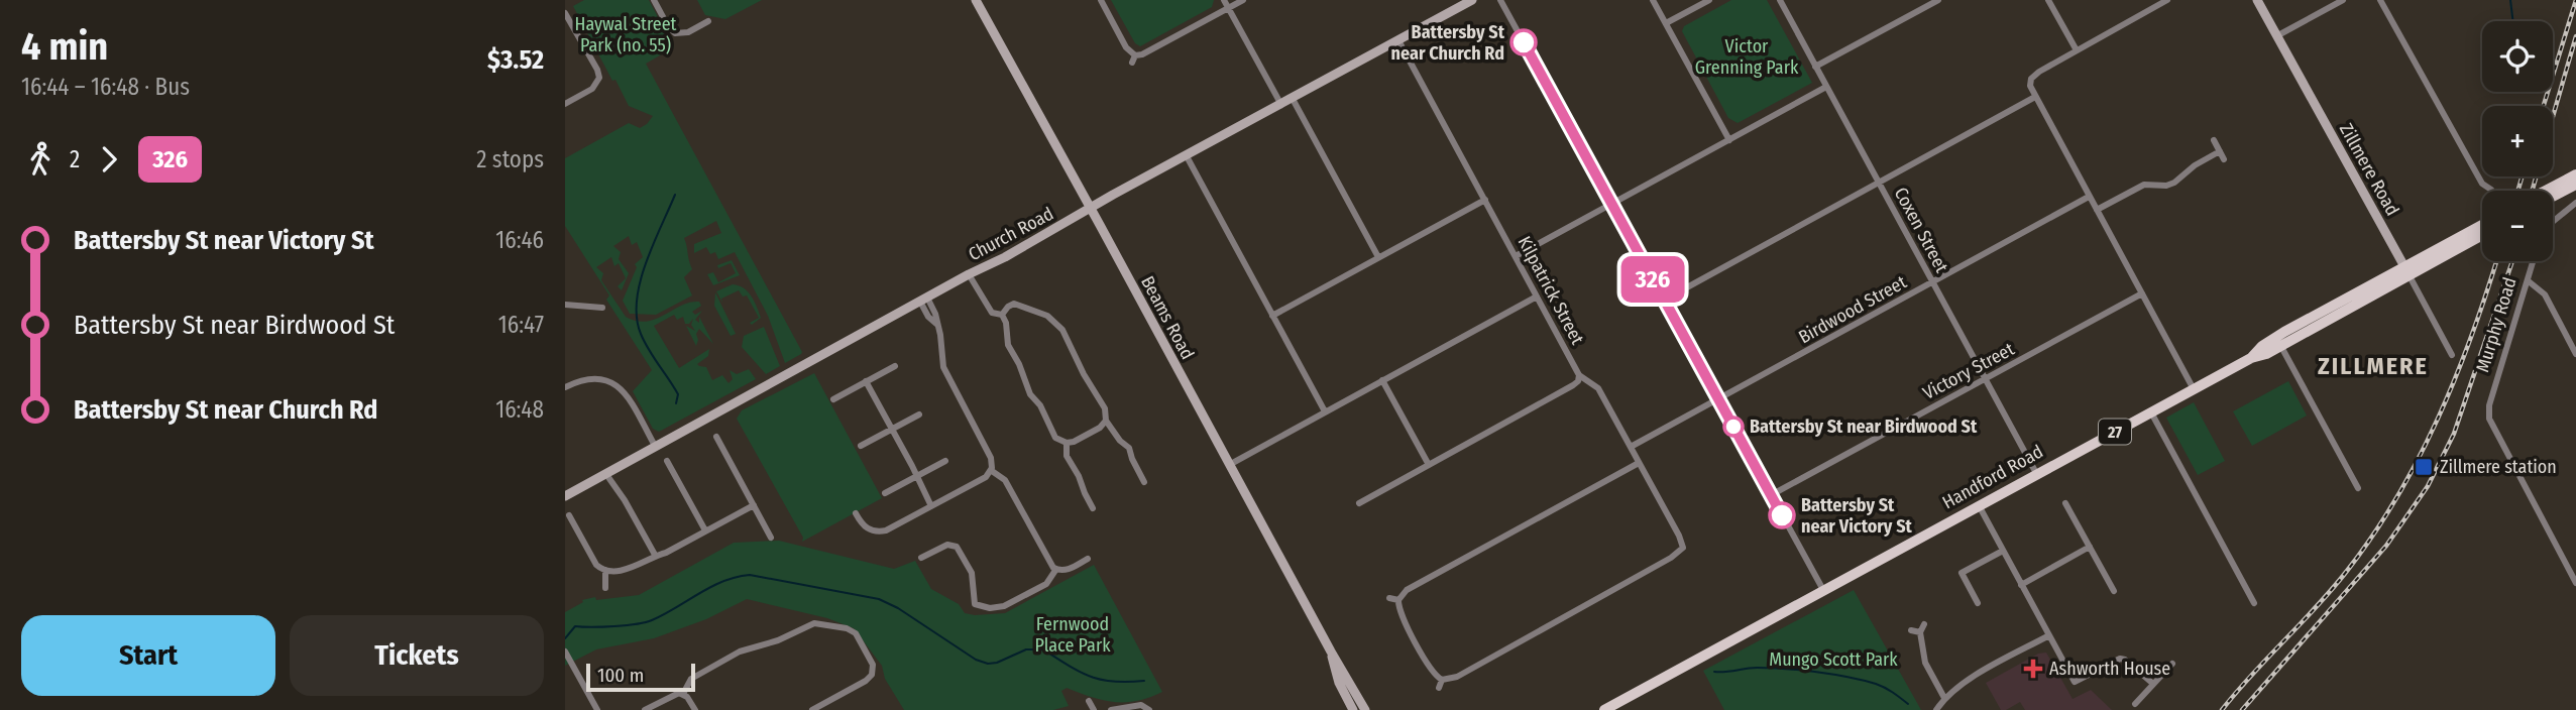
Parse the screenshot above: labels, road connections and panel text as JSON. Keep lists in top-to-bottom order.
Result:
{
  "streets": {
    "main road": [
      "Zillmere Road",
      "Church Road",
      "Beams Road",
      "27",
      "Handford Road"
    ],
    "street": [
      "Coxen Street",
      "Kilpatrick Street",
      "Birdwood Street",
      "Murphy Road",
      "Victory Street"
    ]
  },
  "crossings": [
    ["Zillmere Road", "Handford Road"],
    ["Coxen Street", "Birdwood Street"],
    ["Coxen Street", "Victory Street"],
    ["Coxen Street", "Handford Road"],
    ["Church Road", "Kilpatrick Street"],
    ["Church Road", "Beams Road"],
    ["Kilpatrick Street", "Birdwood Street"]
  ],
  "districts": ["ZILLMERE"],
  "parks": [
    "Haywal Street Park (no. 55)",
    "Victor Grenning Park",
    "Fernwood Place Park",
    "Mungo Scott Park"
  ],
  "places": {
    "other": ["Battersby St near Church Rd", "Battersby St near Birdwood St", "Battersby St near Victory St"],
    "transit": ["Zillmere station"],
    "health": ["Ashworth House"]
  },
  "lines": ["bus line 326"],
  "scale_bar": "100 m",
  "page": {
    "heading": ["4 min", "16:44 – 16:48 · Bus", "$3.52"],
    "on_map": "326",
    "map_buttons": ["+", "−"],
    "legs": ["2", "326", "2 stops"],
    "list": [
      {
        "name": "Battersby St near Victory St",
        "value": "16:46"
      },
      {
        "name": "Battersby St near Birdwood St",
        "value": "16:47"
      },
      {
        "name": "Battersby St near Church Rd",
        "value": "16:48"
      }
    ],
    "buttons": ["Start", "Tickets"],
    "scale": "100 m"
  }
}
